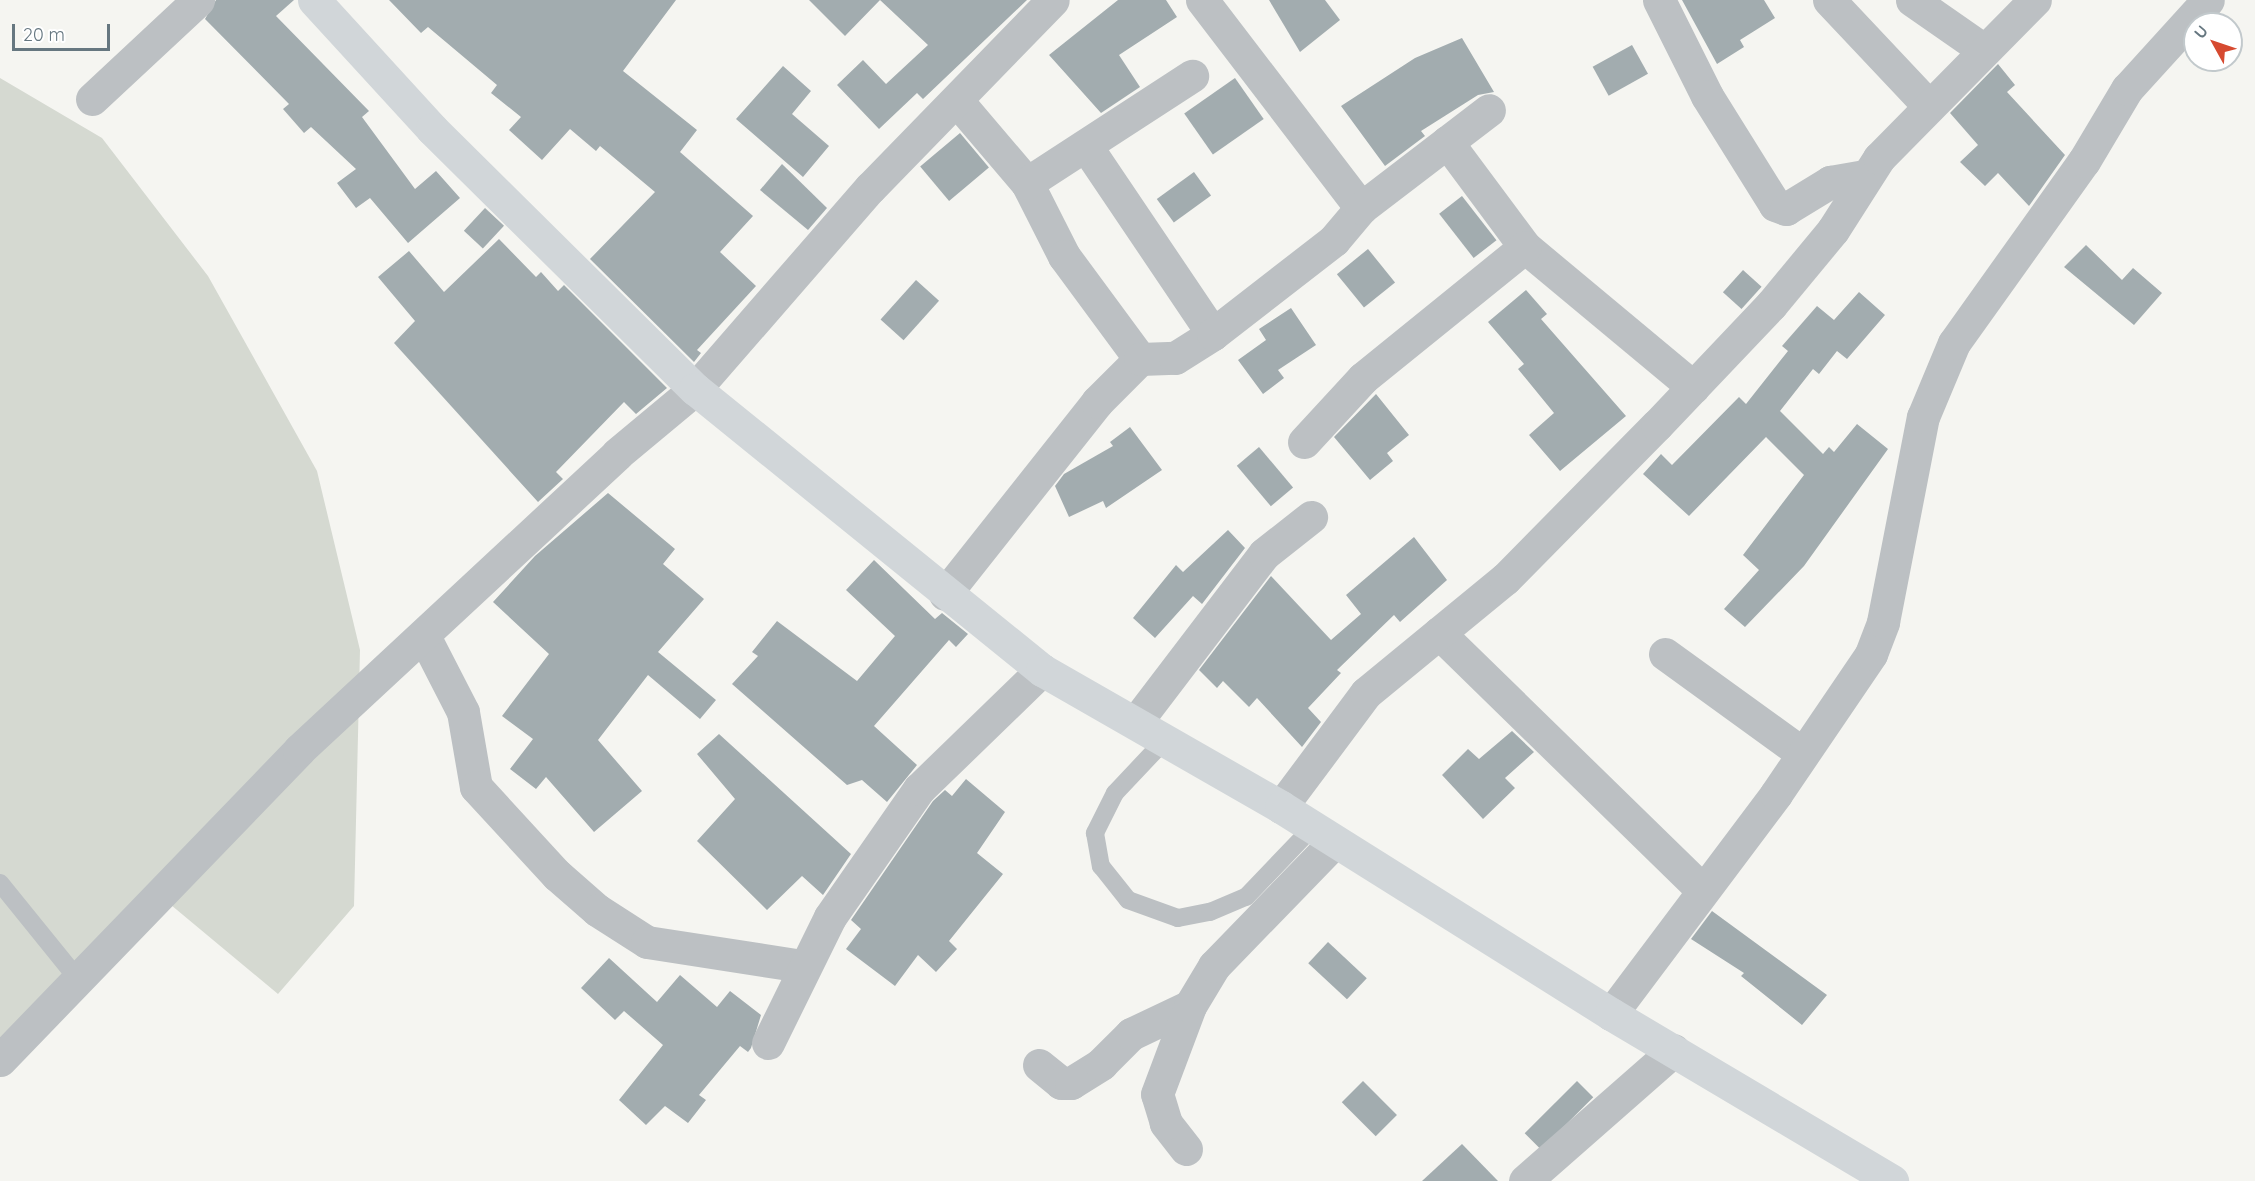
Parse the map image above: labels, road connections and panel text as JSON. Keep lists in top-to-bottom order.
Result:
{
  "scale_bar": "20 m",
  "north": "top left"
}
